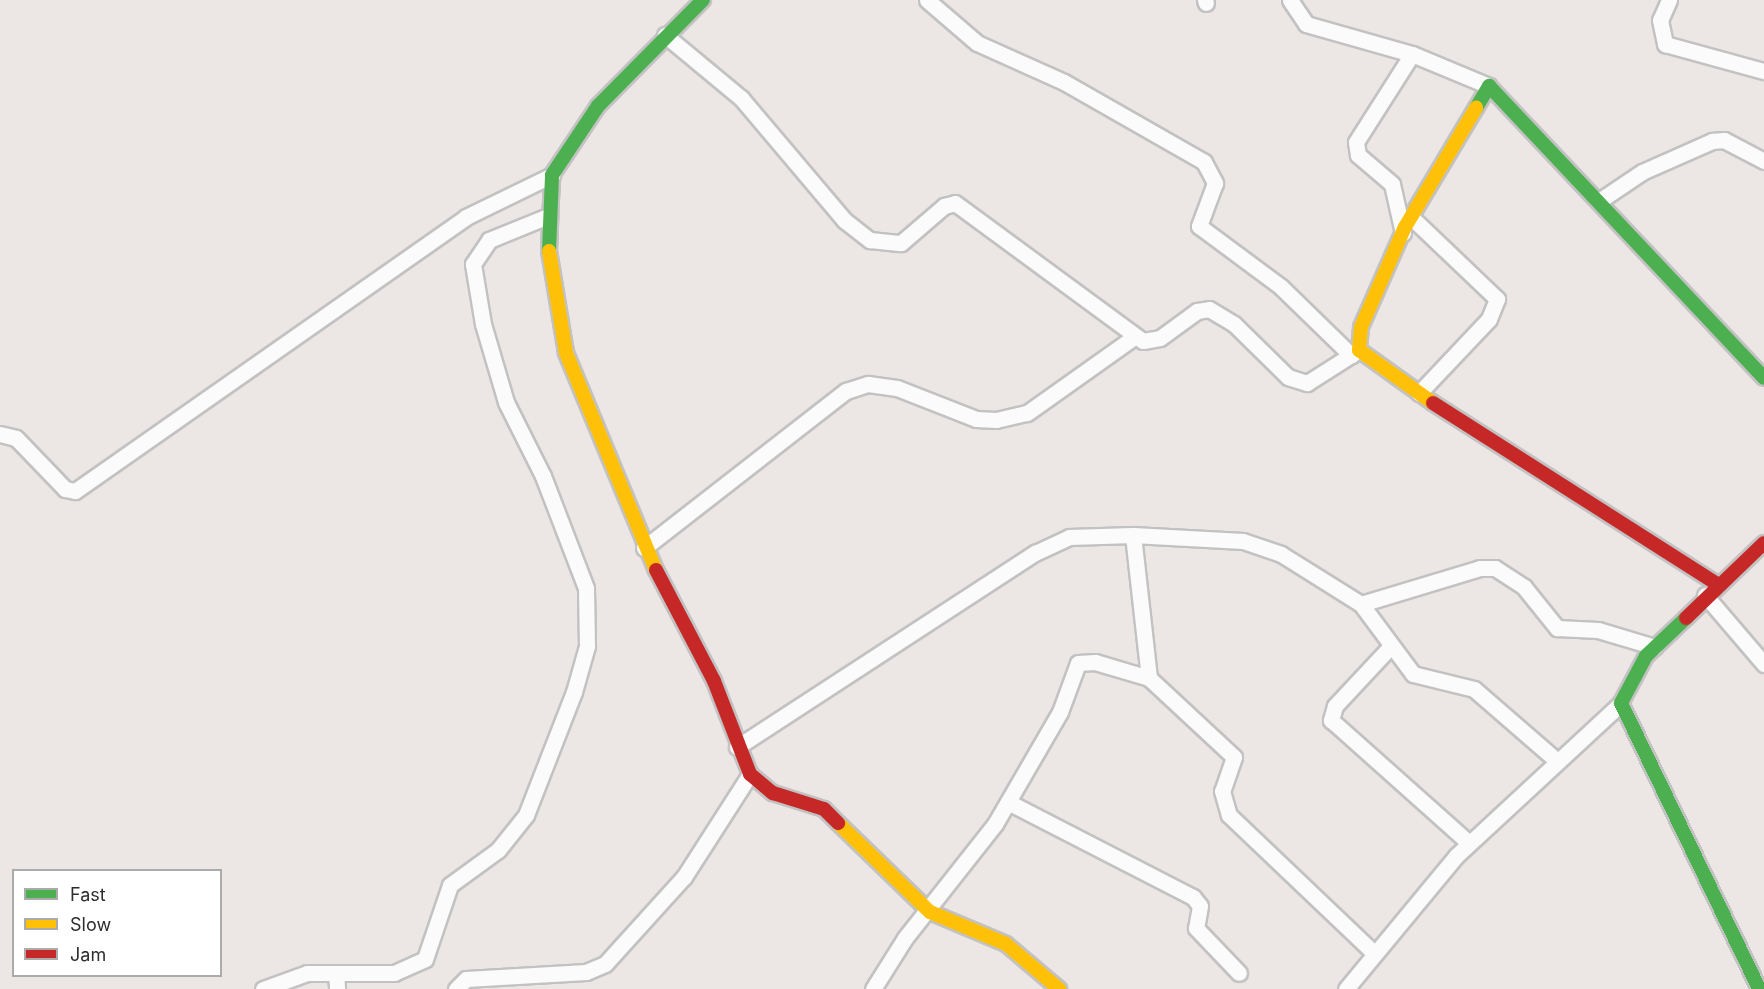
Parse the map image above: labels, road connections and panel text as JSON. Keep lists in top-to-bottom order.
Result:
{
  "legend": ["Fast", "Slow", "Jam"]
}
